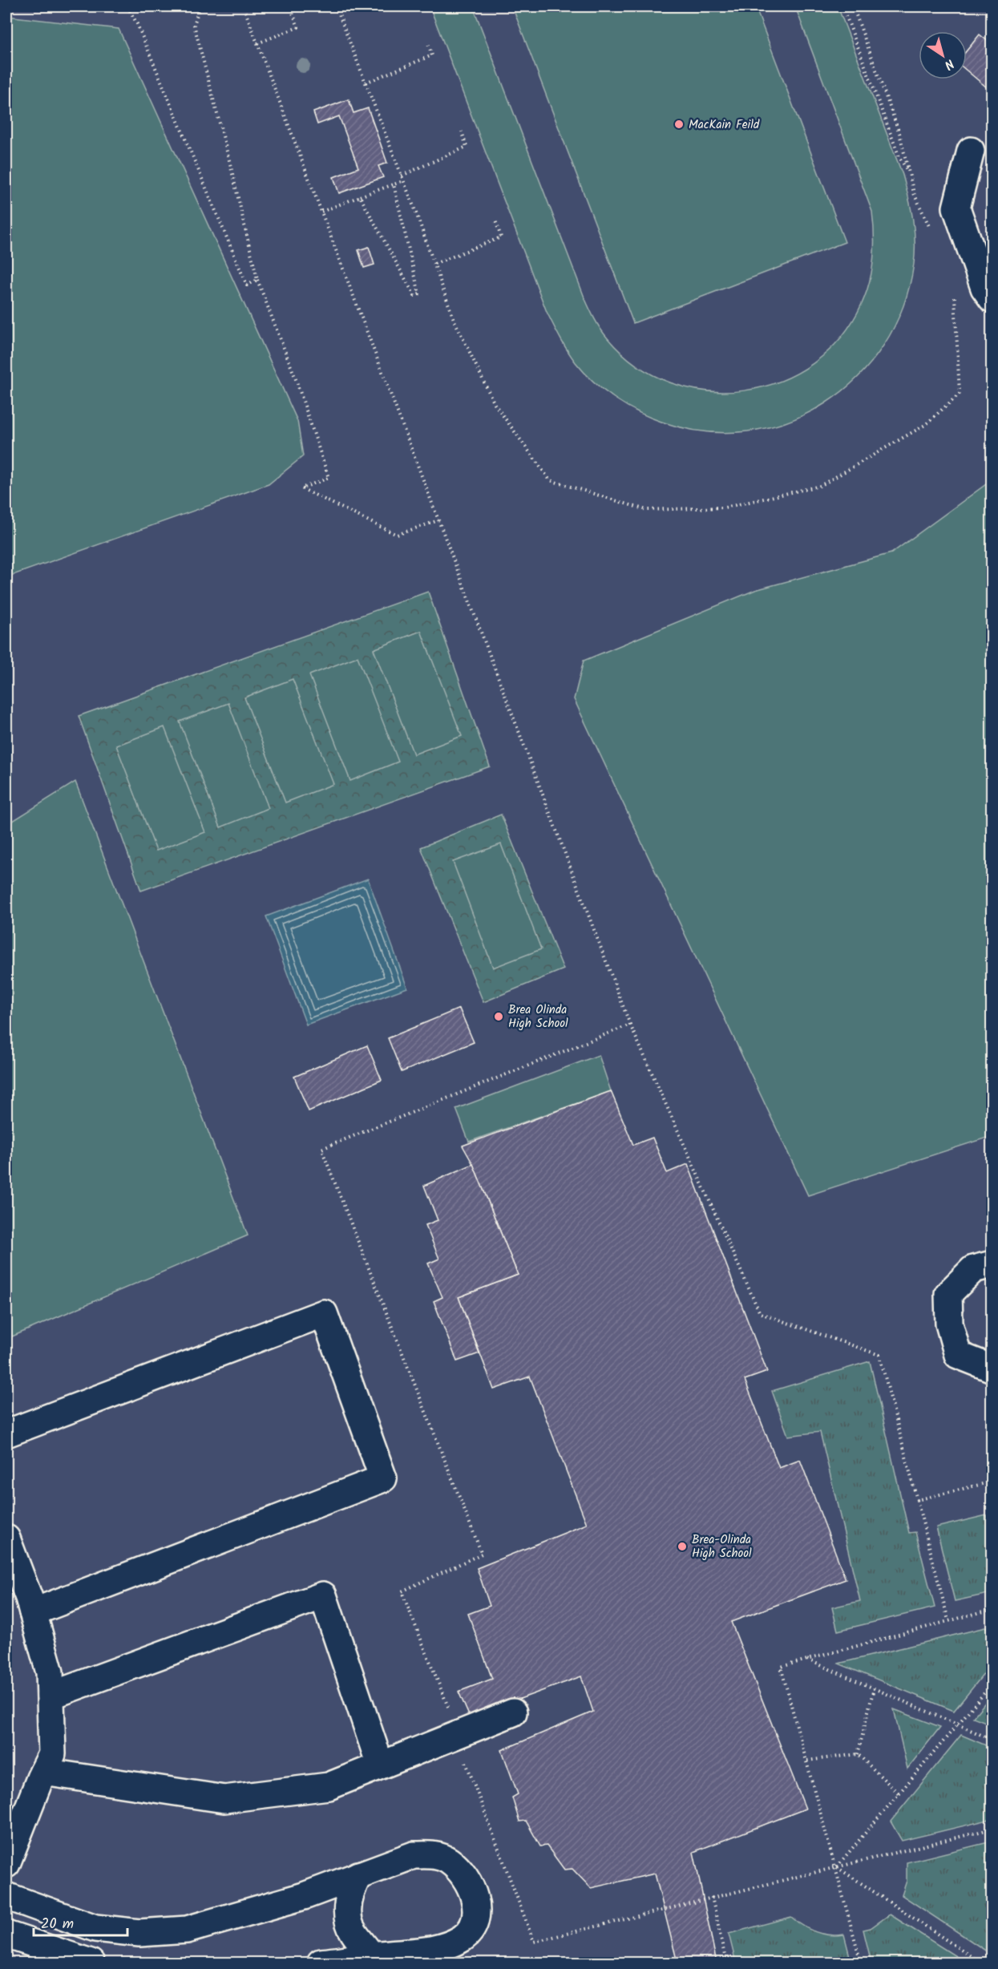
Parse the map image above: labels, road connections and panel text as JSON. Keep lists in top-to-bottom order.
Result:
{
  "places": ["MacKain Feild", "Brea Olinda High School", "Brea-Olinda High School"],
  "scale_bar": "20 m",
  "north": "bottom right"
}
